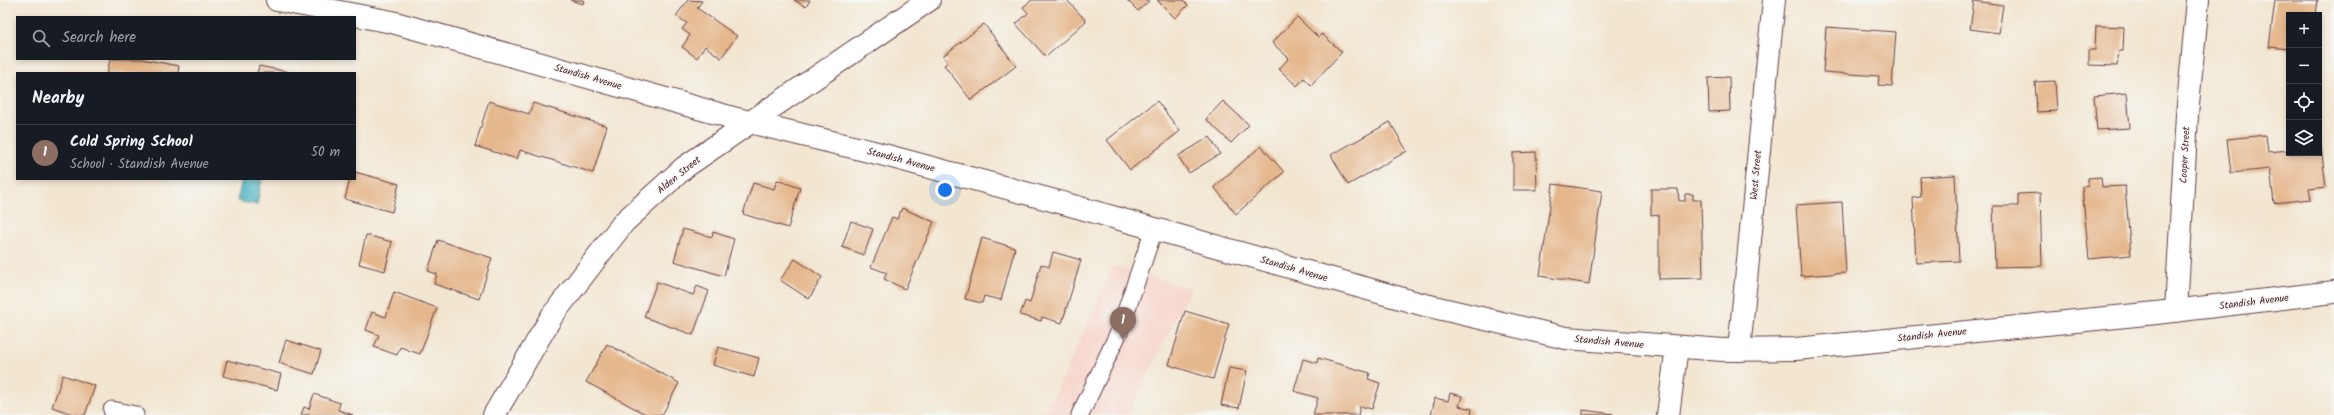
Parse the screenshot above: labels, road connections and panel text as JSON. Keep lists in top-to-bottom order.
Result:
{
  "streets": {
    "street": [
      "Standish Avenue",
      "Cooper Street",
      "Alden Street",
      "West Street"
    ]
  },
  "crossings": [
    ["Standish Avenue", "Cooper Street"],
    ["Standish Avenue", "Alden Street"],
    ["Standish Avenue", "West Street"]
  ],
  "page": {
    "map_buttons": ["+", "−"],
    "search": "Search here",
    "heading": "Nearby",
    "list": [
      {
        "mark": "1",
        "name": "Cold Spring School",
        "note": "School · Standish Avenue",
        "value": "50 m"
      }
    ],
    "pins": "1"
  }
}
